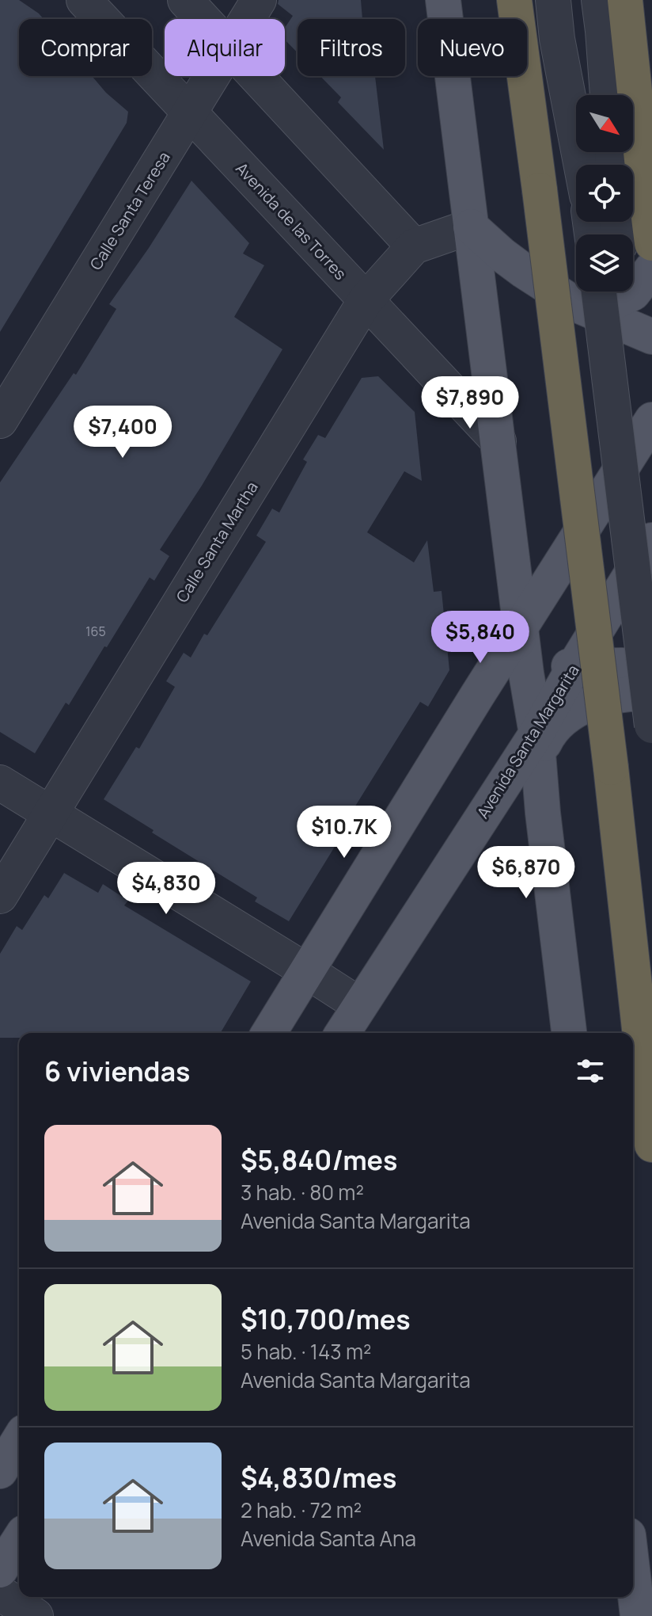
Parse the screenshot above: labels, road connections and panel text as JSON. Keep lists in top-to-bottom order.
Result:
{
  "streets": {
    "main road": ["Avenida Santa Margarita"],
    "street": ["Calle Santa Teresa", "Avenida de las Torres", "Calle Santa Martha"]
  },
  "crossings": [
    ["Calle Santa Teresa", "Avenida de las Torres"],
    ["Avenida de las Torres", "Calle Santa Martha"]
  ],
  "house_numbers": ["165"],
  "north": "bottom right",
  "page": {
    "chip": [
      "Comprar",
      "Alquilar",
      "Filtros",
      "Nuevo"
    ],
    "price": [
      "$7,890",
      "$7,400",
      "$5,840",
      "$10.7K",
      "$6,870",
      "$4,830"
    ],
    "heading": "6 viviendas",
    "list": [
      {
        "name": "$5,840/mes",
        "note": "3 hab. · 80 m² · Avenida Santa Margarita"
      },
      {
        "name": "$10,700/mes",
        "note": "5 hab. · 143 m² · Avenida Santa Margarita"
      },
      {
        "name": "$4,830/mes",
        "note": "2 hab. · 72 m² · Avenida Santa Ana"
      }
    ]
  }
}
